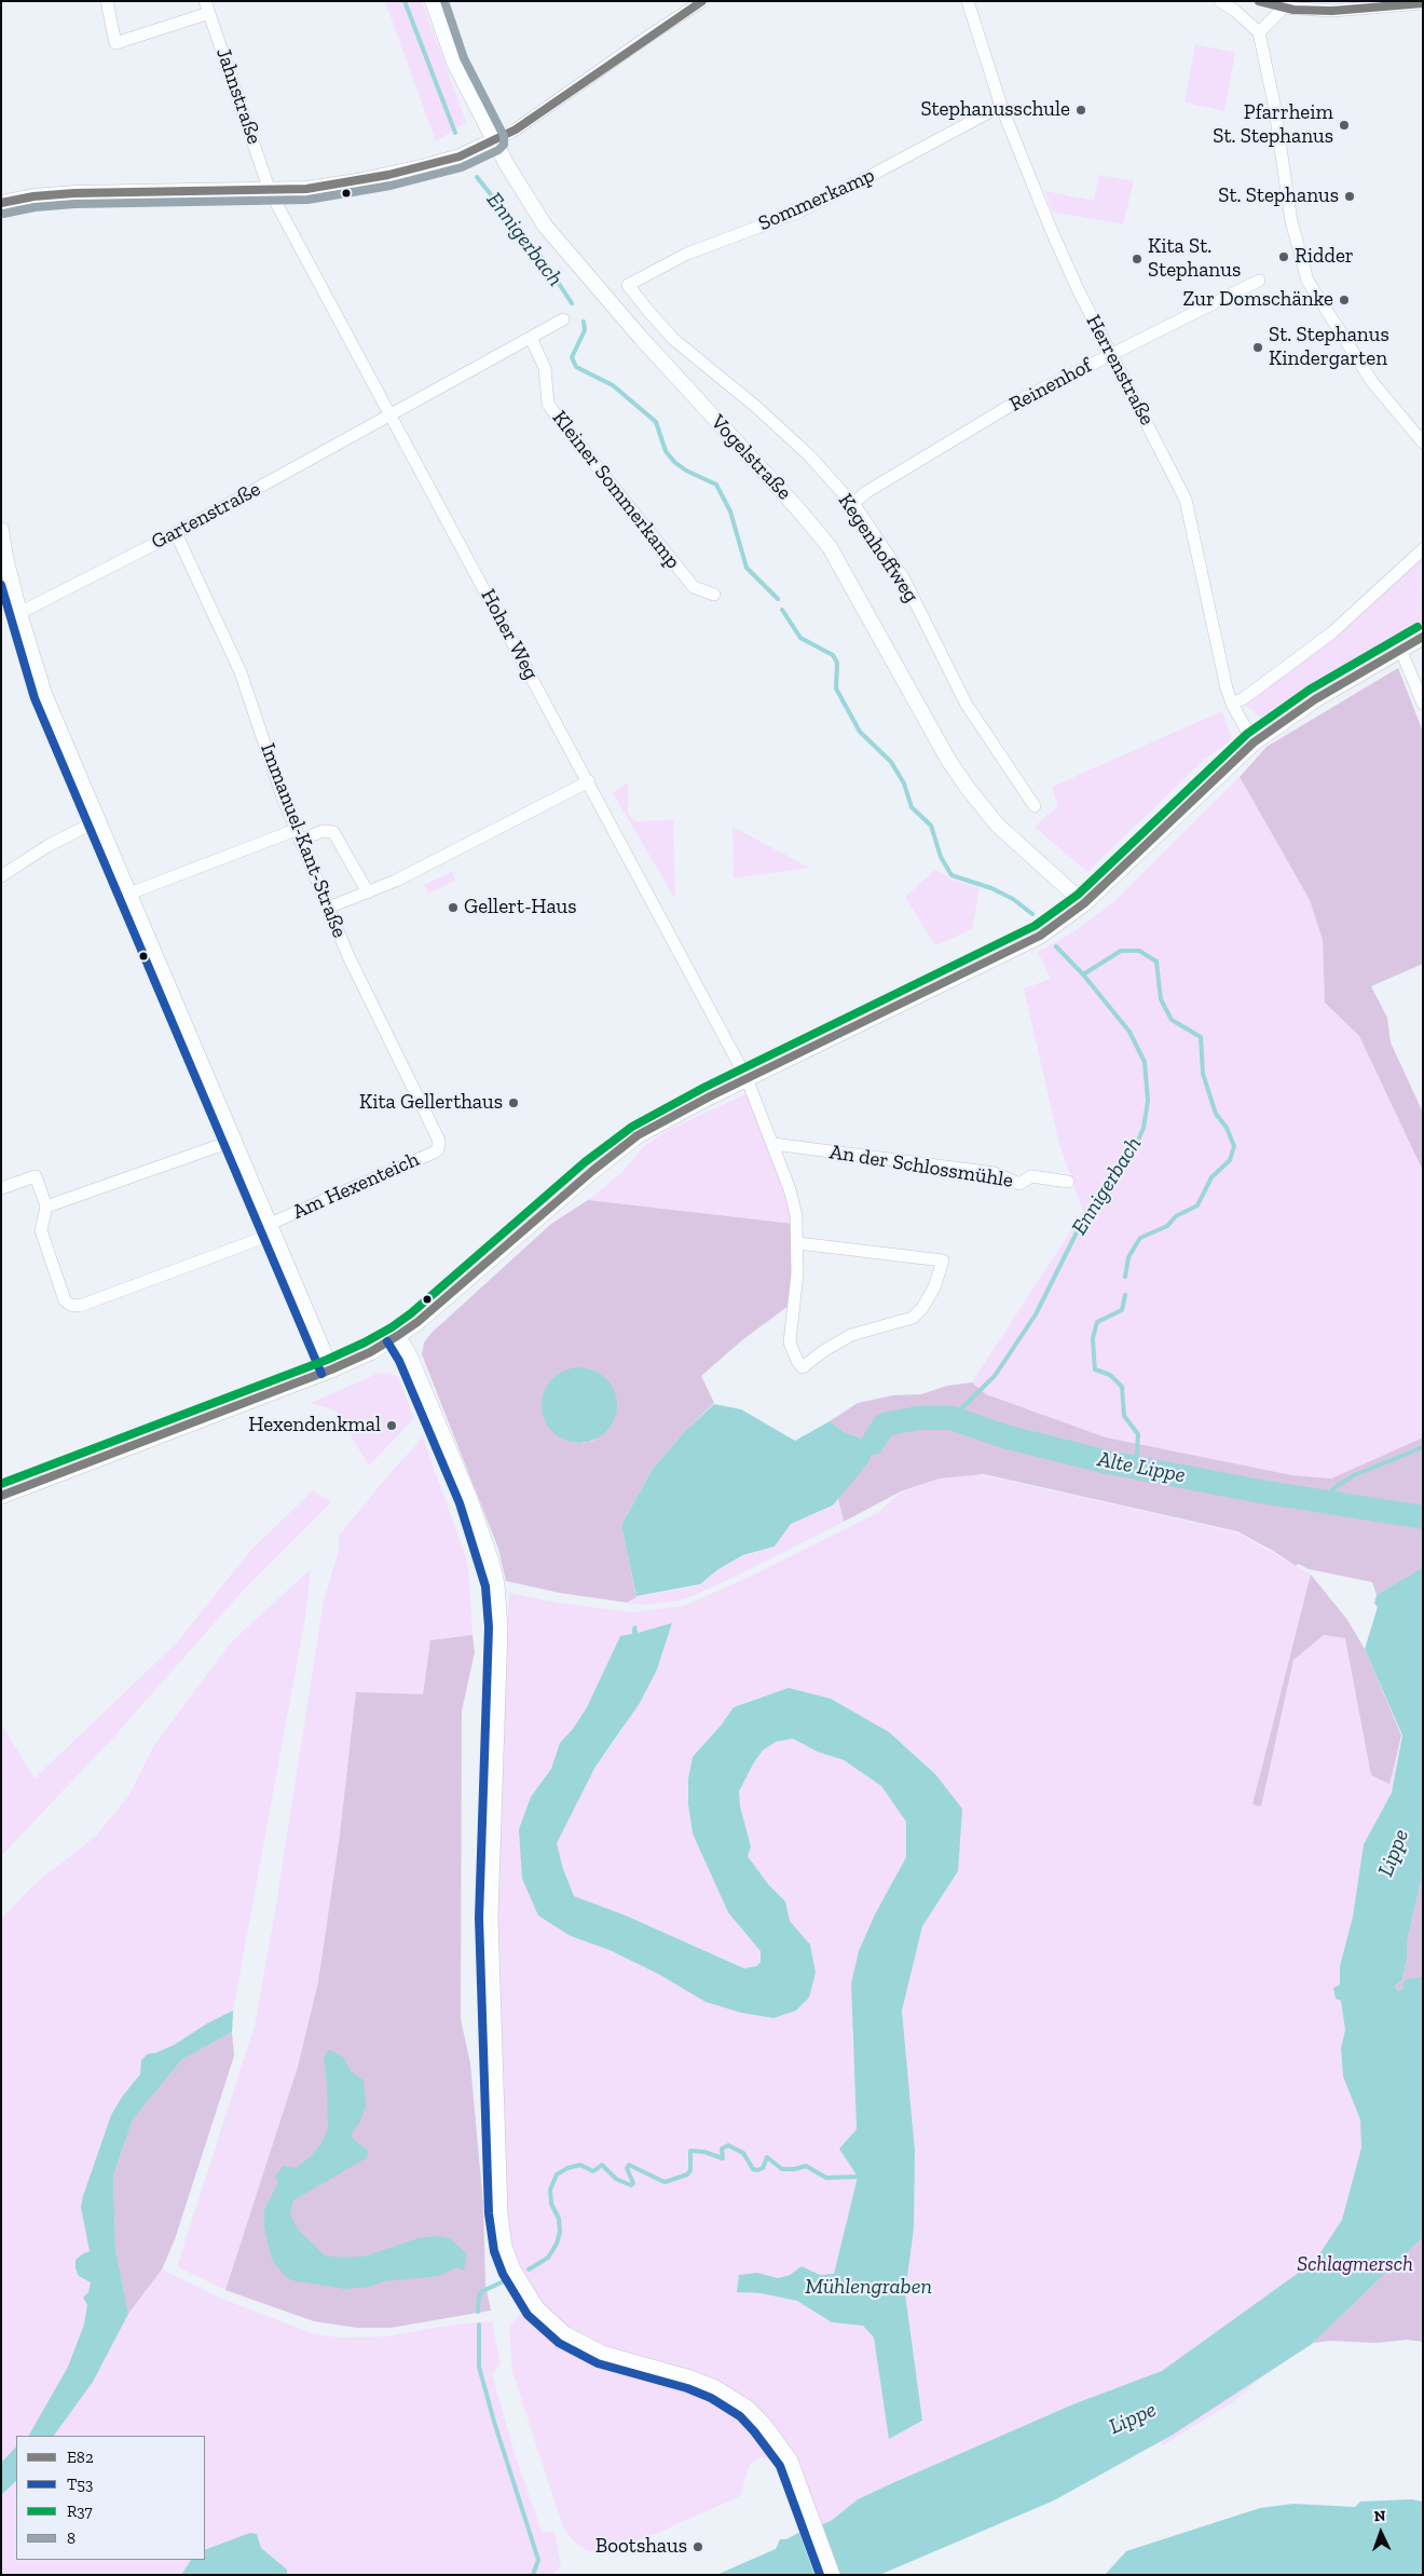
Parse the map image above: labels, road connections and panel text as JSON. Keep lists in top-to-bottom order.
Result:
{
  "streets": {
    "street": [
      "Jahnstraße",
      "Sommerkamp",
      "Herrenstraße",
      "Reinenhof",
      "Vogelstraße",
      "Kleiner Sommerkamp",
      "Gartenstraße",
      "Kegenhoffweg",
      "Hoher Weg",
      "Immanuel-Kant-Straße",
      "An der Schlossmühle",
      "Am Hexenteich"
    ]
  },
  "crossings": [
    ["Jahnstraße", "Hoher Weg"],
    ["Sommerkamp", "Herrenstraße"],
    ["Sommerkamp", "Kegenhoffweg"],
    ["Herrenstraße", "Reinenhof"],
    ["Reinenhof", "Kegenhoffweg"],
    ["Gartenstraße", "Hoher Weg"],
    ["Gartenstraße", "Immanuel-Kant-Straße"],
    ["Immanuel-Kant-Straße", "Am Hexenteich"]
  ],
  "water": [
    "Ennigerbach",
    "Alte Lippe",
    "Lippe",
    "Mühlengraben"
  ],
  "parks": ["Schlagmersch"],
  "places": [
    "Stephanusschule",
    "Pfarrheim St. Stephanus",
    "St. Stephanus",
    "Ridder",
    "Kita St. Stephanus",
    "Zur Domschänke",
    "St. Stephanus Kindergarten",
    "Gellert-Haus",
    "Kita Gellerthaus",
    "Hexendenkmal",
    "Bootshaus"
  ],
  "lines": [
    "transit line E82",
    "transit line 8",
    "transit line T53",
    "transit line R37"
  ],
  "legend": [
    "E82",
    "T53",
    "R37",
    "8"
  ],
  "north": "top"
}
